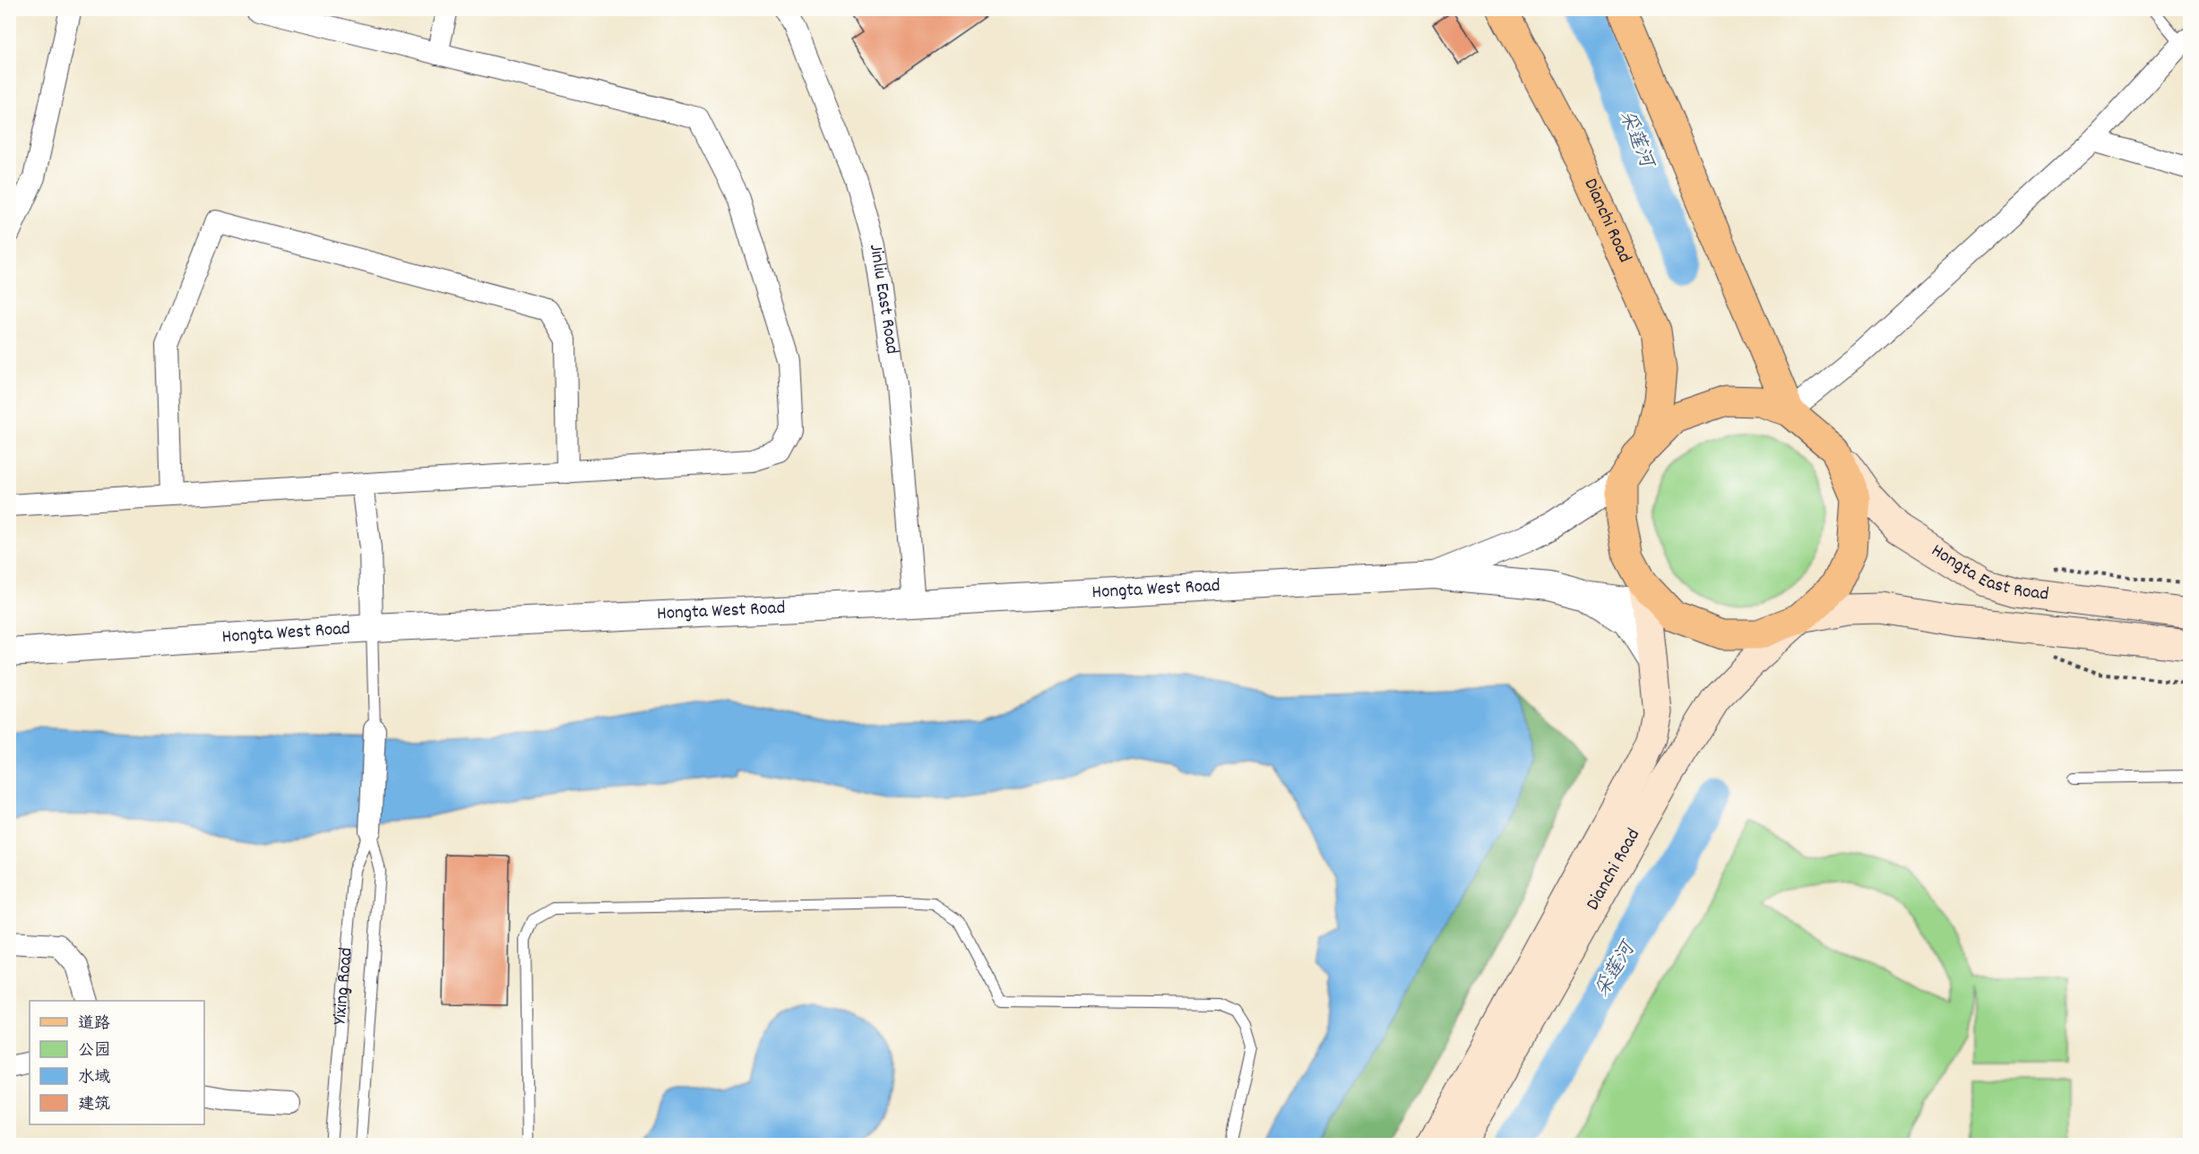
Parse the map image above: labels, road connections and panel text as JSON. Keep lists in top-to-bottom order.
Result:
{
  "streets": {
    "main road": ["Dianchi Road", "Hongta East Road"],
    "street": ["Jinliu East Road", "Hongta West Road", "Yixing Road"]
  },
  "crossings": [
    ["Dianchi Road", "Hongta East Road"],
    ["Jinliu East Road", "Hongta West Road"],
    ["Hongta West Road", "Yixing Road"]
  ],
  "water": ["采莲河"],
  "legend": [
    "道路",
    "公园",
    "水域",
    "建筑"
  ]
}
